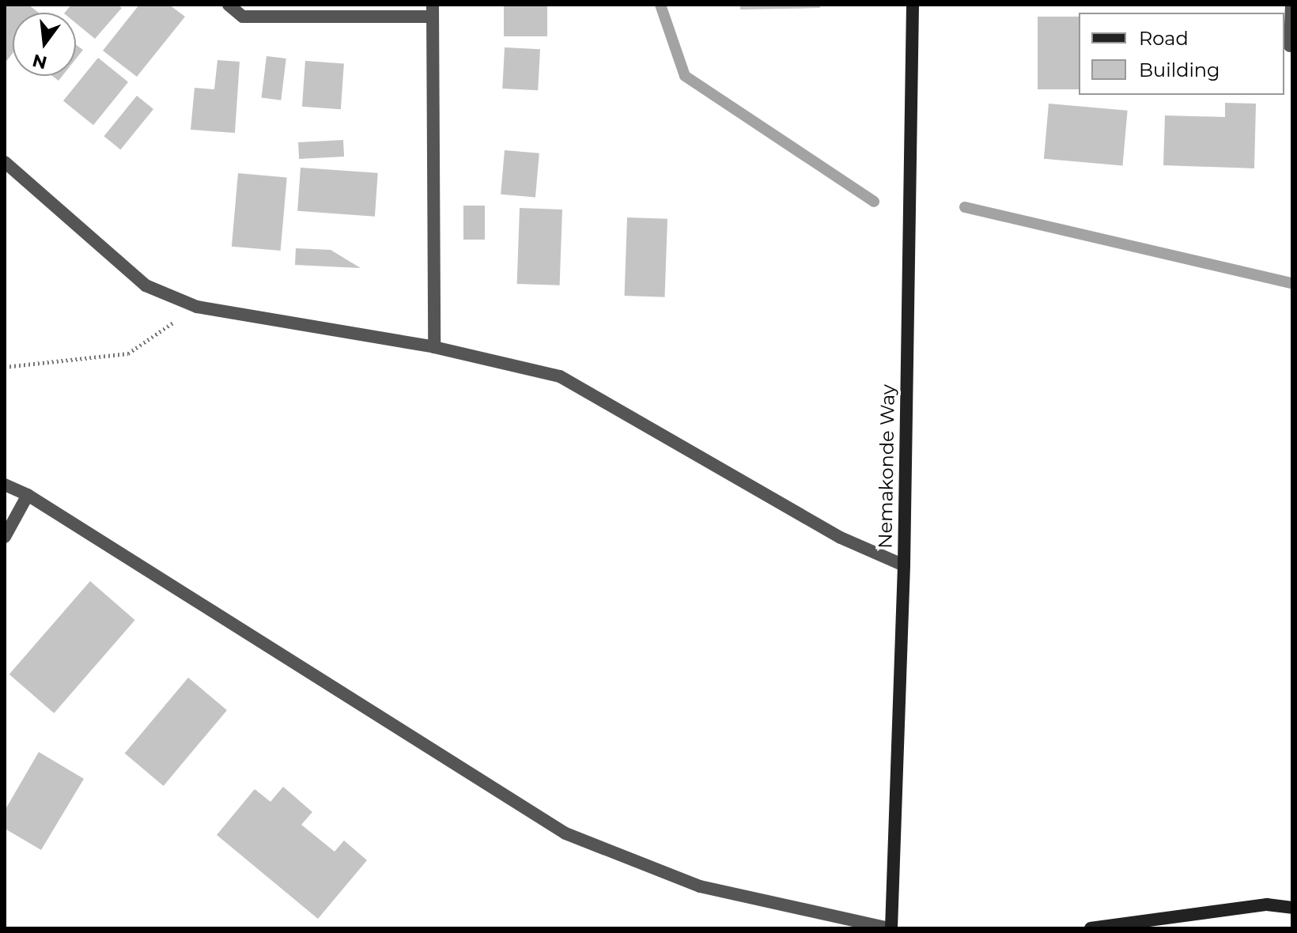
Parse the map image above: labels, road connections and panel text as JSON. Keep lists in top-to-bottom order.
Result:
{
  "streets": {
    "street": ["Nemakonde Way"]
  },
  "legend": ["Road", "Building"],
  "north": "bottom"
}
